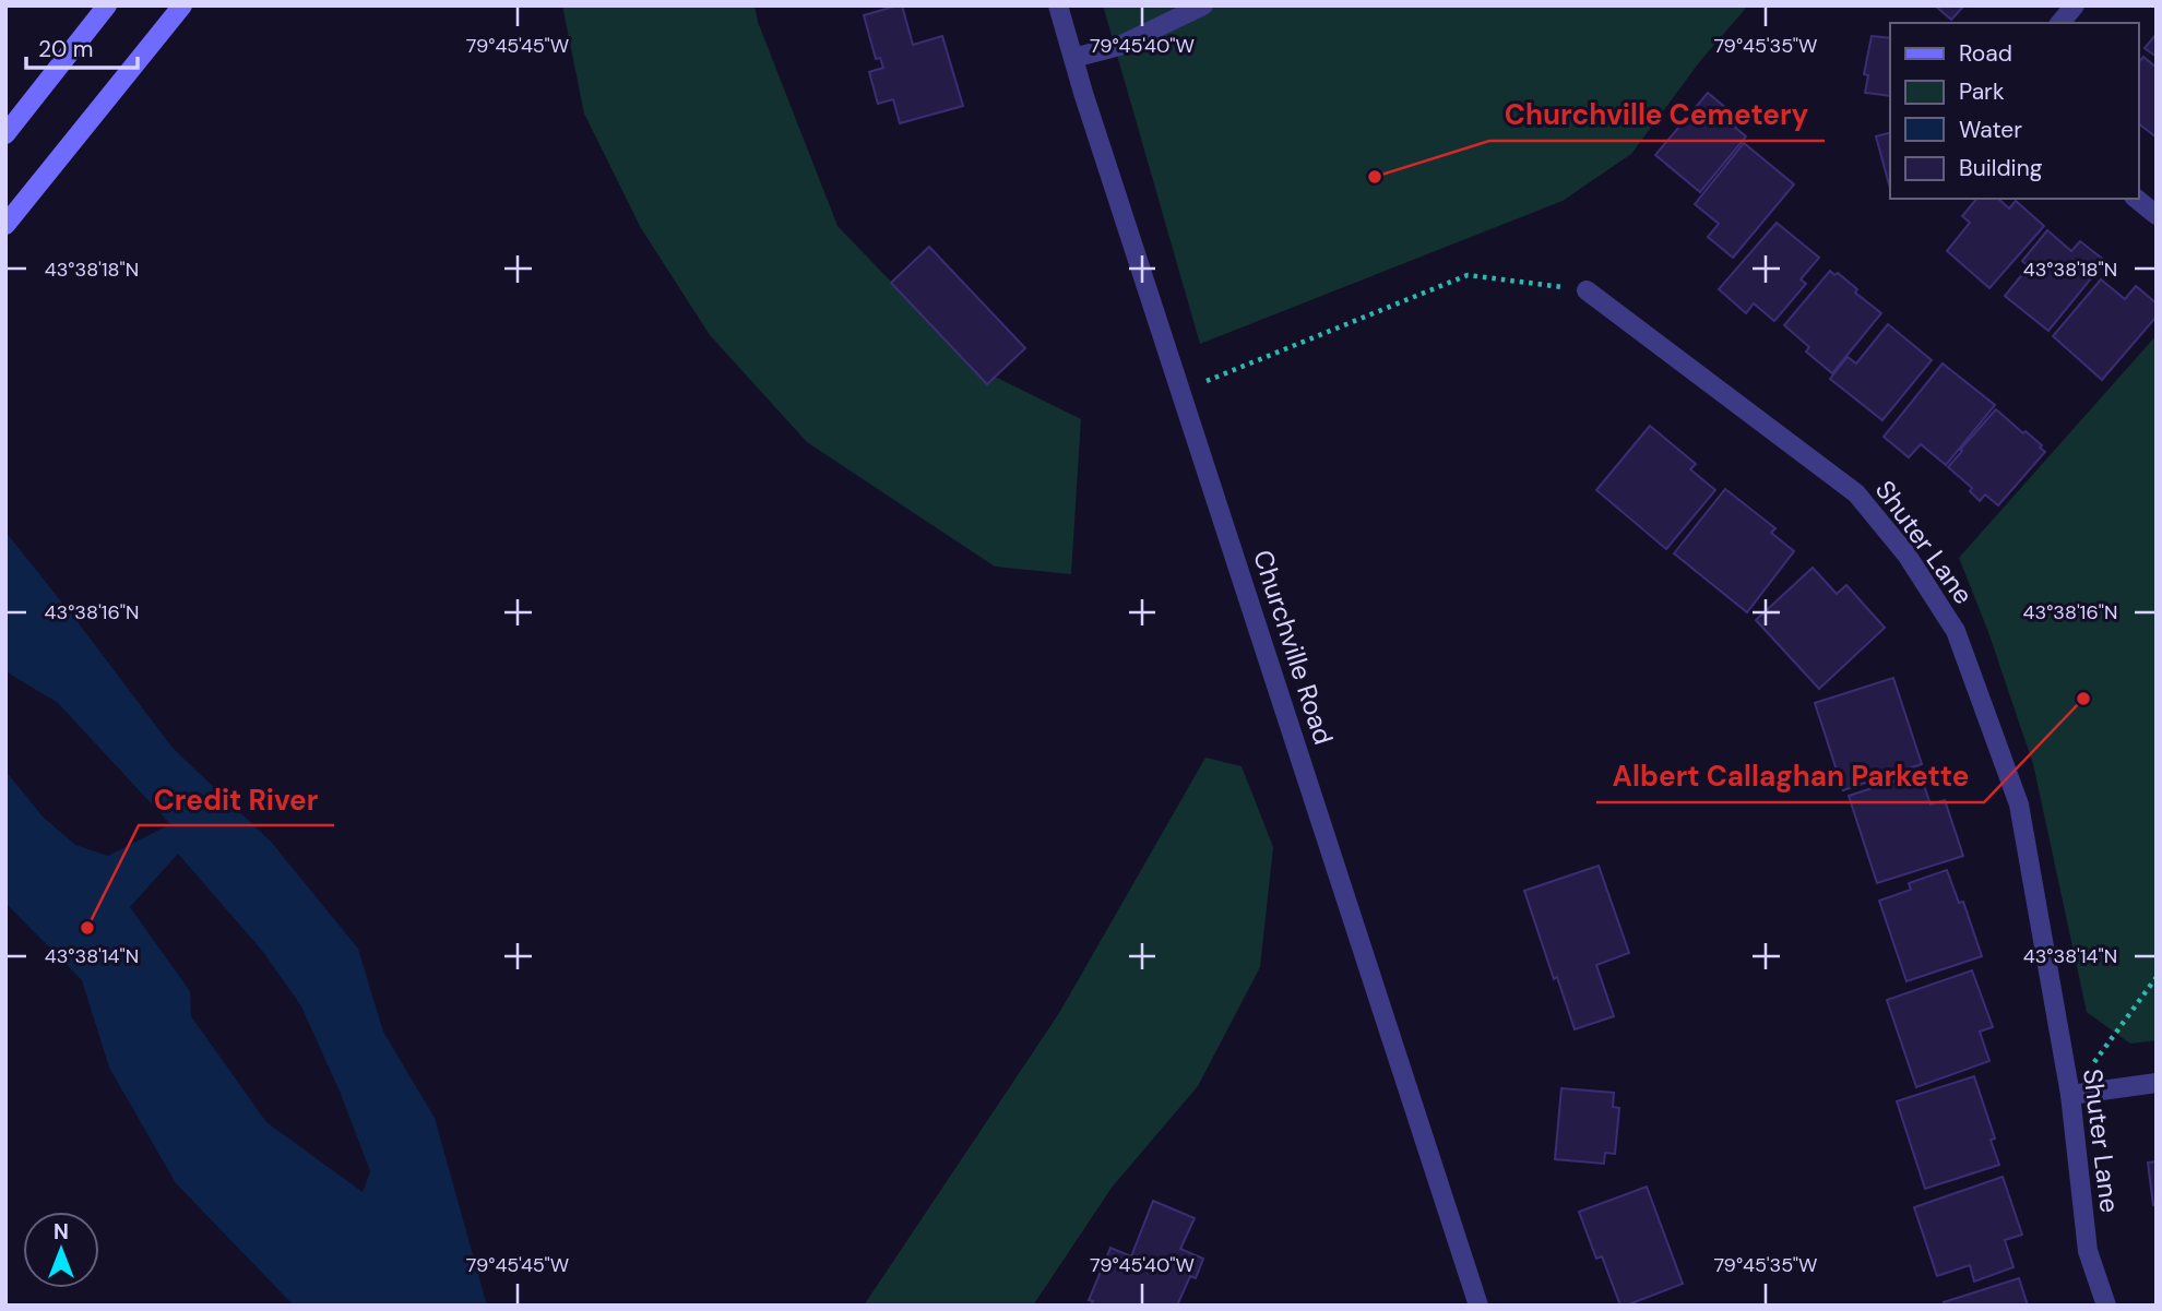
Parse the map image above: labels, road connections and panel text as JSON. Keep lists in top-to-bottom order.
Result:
{
  "streets": {
    "street": ["Shuter Lane", "Churchville Road"]
  },
  "places": ["Churchville Cemetery", "Albert Callaghan Parkette", "Credit River"],
  "legend": [
    "Road",
    "Park",
    "Water",
    "Building"
  ],
  "scale_bar": "20 m",
  "north": "top",
  "coordinates": [
    "79°45'45\"W",
    "79°45'40\"W",
    "79°45'35\"W",
    "43°38'18\"N",
    "43°38'16\"N",
    "43°38'14\"N"
  ]
}
